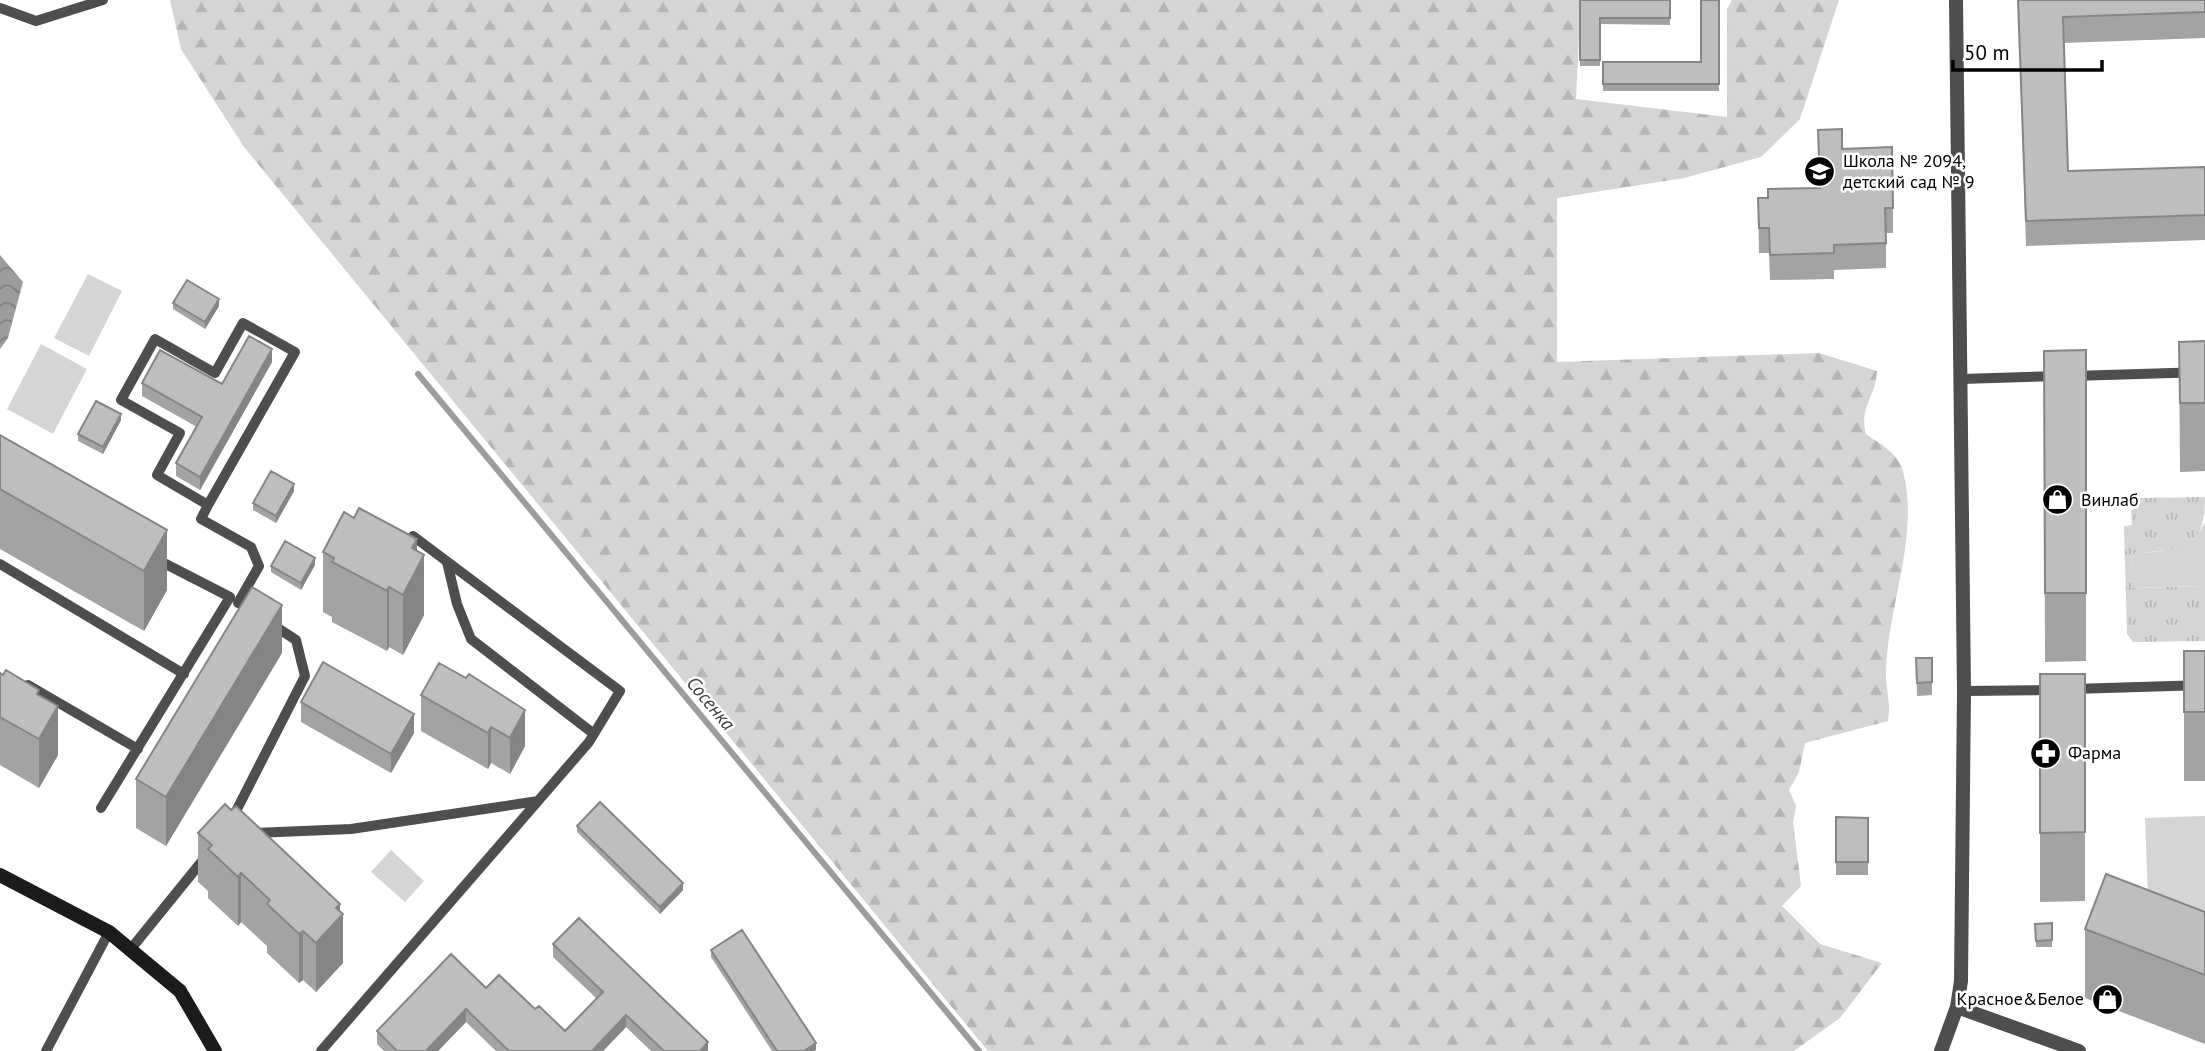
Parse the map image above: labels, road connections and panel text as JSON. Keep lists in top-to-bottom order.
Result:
{
  "water": ["Сосенка"],
  "places": {
    "school or university": ["Школа № 2094, детский сад № 9"],
    "shop": ["Винлаб", "Красное&Белое"],
    "pharmacy": ["Фарма"]
  },
  "scale_bar": "50 m"
}
